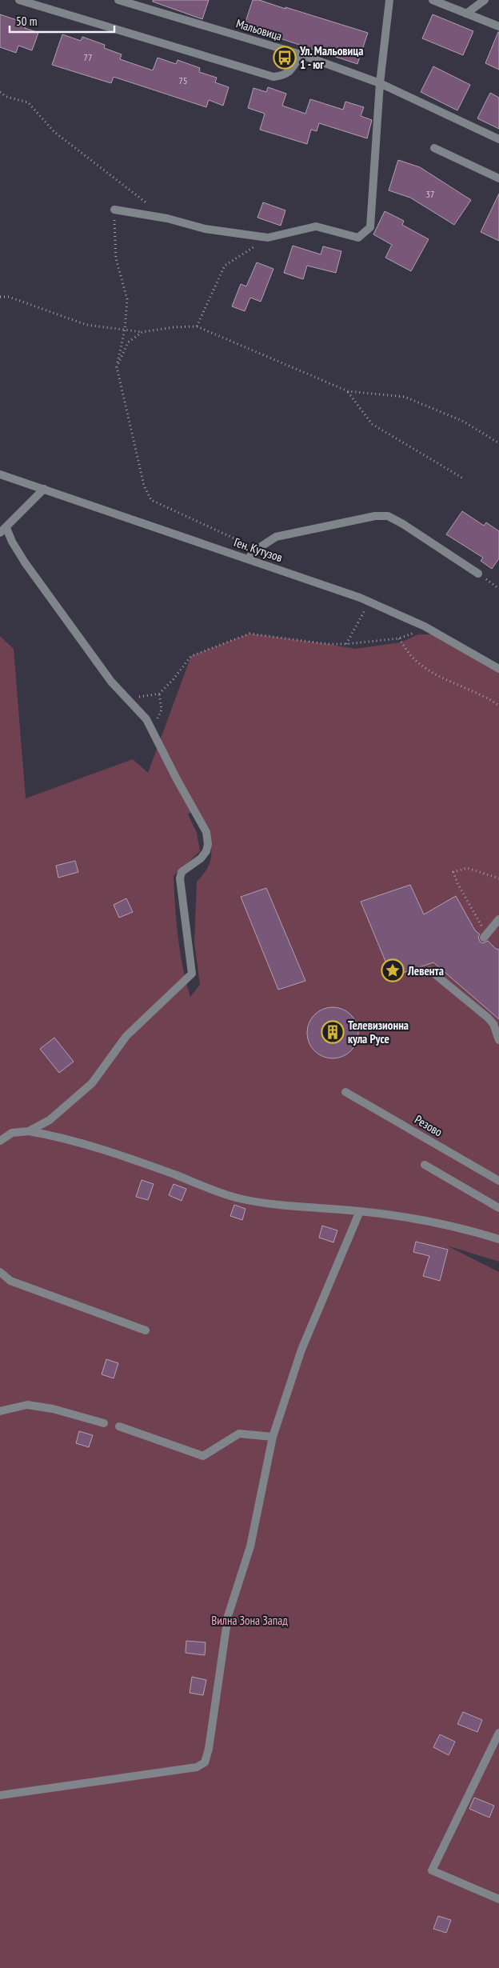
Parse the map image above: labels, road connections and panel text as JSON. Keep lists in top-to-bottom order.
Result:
{
  "streets": {
    "street": ["Мальовица", "Ген. Кутузов", "Резово"]
  },
  "parks": ["Вилна Зона Запад"],
  "places": {
    "bus stop": ["Ул. Мальовица 1 - юг"],
    "place": ["Левента"],
    "building": ["Телевизионна кула Русе"]
  },
  "house_numbers": ["77", "75", "37"],
  "scale_bar": "50 m"
}
